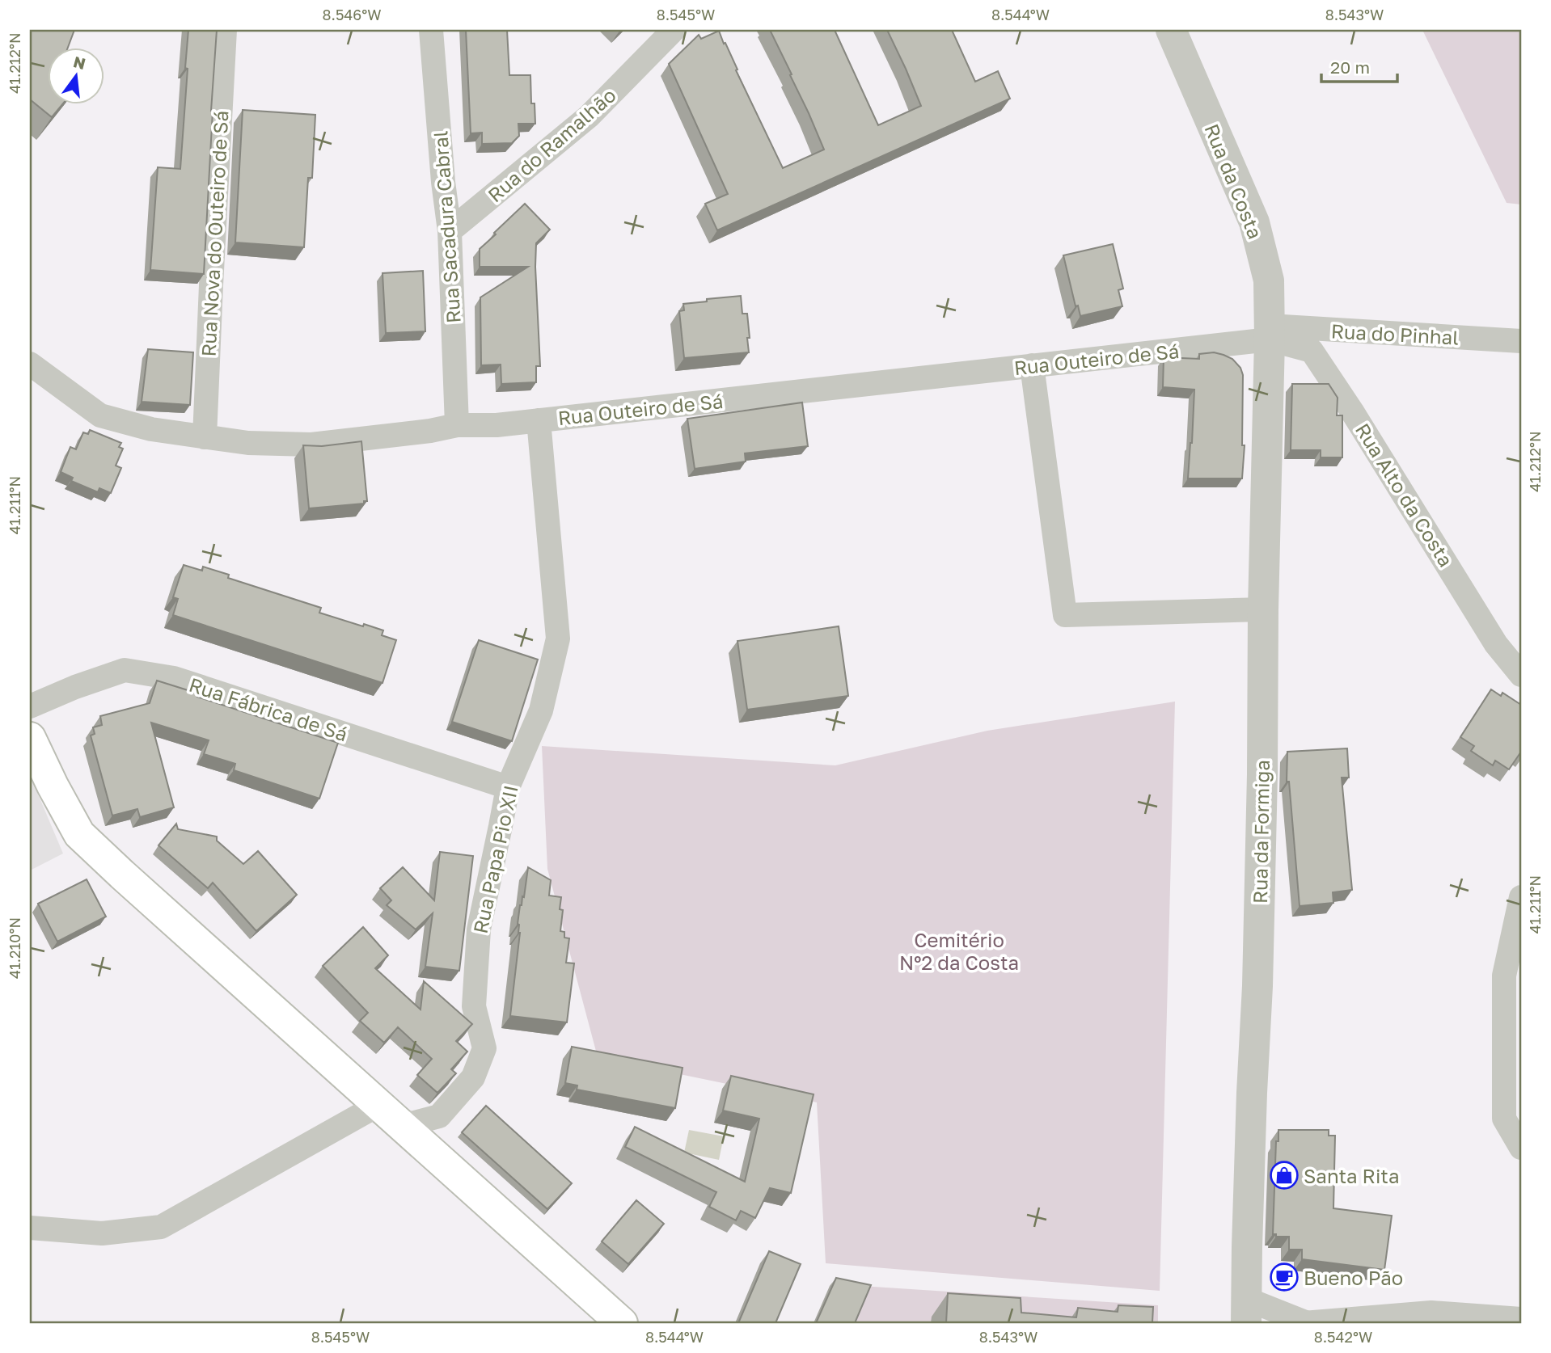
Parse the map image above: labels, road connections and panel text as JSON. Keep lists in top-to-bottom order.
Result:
{
  "streets": {
    "street": [
      "Rua do Ramalhão",
      "Rua da Costa",
      "Rua Sacadura Cabral",
      "Rua Nova do Outeiro de Sá",
      "Rua do Pinhal",
      "Rua Outeiro de Sá",
      "Rua Alto da Costa",
      "Rua Fábrica de Sá",
      "Rua da Formiga",
      "Rua Papa Pio XII"
    ]
  },
  "crossings": [
    ["Rua do Ramalhão", "Rua Sacadura Cabral"],
    ["Rua da Costa", "Rua do Pinhal"],
    ["Rua da Costa", "Rua Outeiro de Sá"],
    ["Rua da Costa", "Rua Alto da Costa"],
    ["Rua da Costa", "Rua da Formiga"],
    ["Rua Sacadura Cabral", "Rua Outeiro de Sá"],
    ["Rua Nova do Outeiro de Sá", "Rua Outeiro de Sá"],
    ["Rua do Pinhal", "Rua Outeiro de Sá"],
    ["Rua do Pinhal", "Rua Alto da Costa"],
    ["Rua do Pinhal", "Rua da Formiga"],
    ["Rua Outeiro de Sá", "Rua Alto da Costa"],
    ["Rua Outeiro de Sá", "Rua da Formiga"],
    ["Rua Outeiro de Sá", "Rua Papa Pio XII"],
    ["Rua Alto da Costa", "Rua da Formiga"],
    ["Rua Fábrica de Sá", "Rua Papa Pio XII"]
  ],
  "parks": ["Cemitério Nº2 da Costa"],
  "places": {
    "shop": ["Santa Rita"],
    "cafe": ["Bueno Pão"]
  },
  "scale_bar": "20 m",
  "north": "top",
  "coordinates": [
    "8.546°W",
    "8.545°W",
    "8.544°W",
    "8.543°W",
    "41.212°N",
    "41.211°N",
    "41.210°N",
    "8.542°W"
  ]
}
